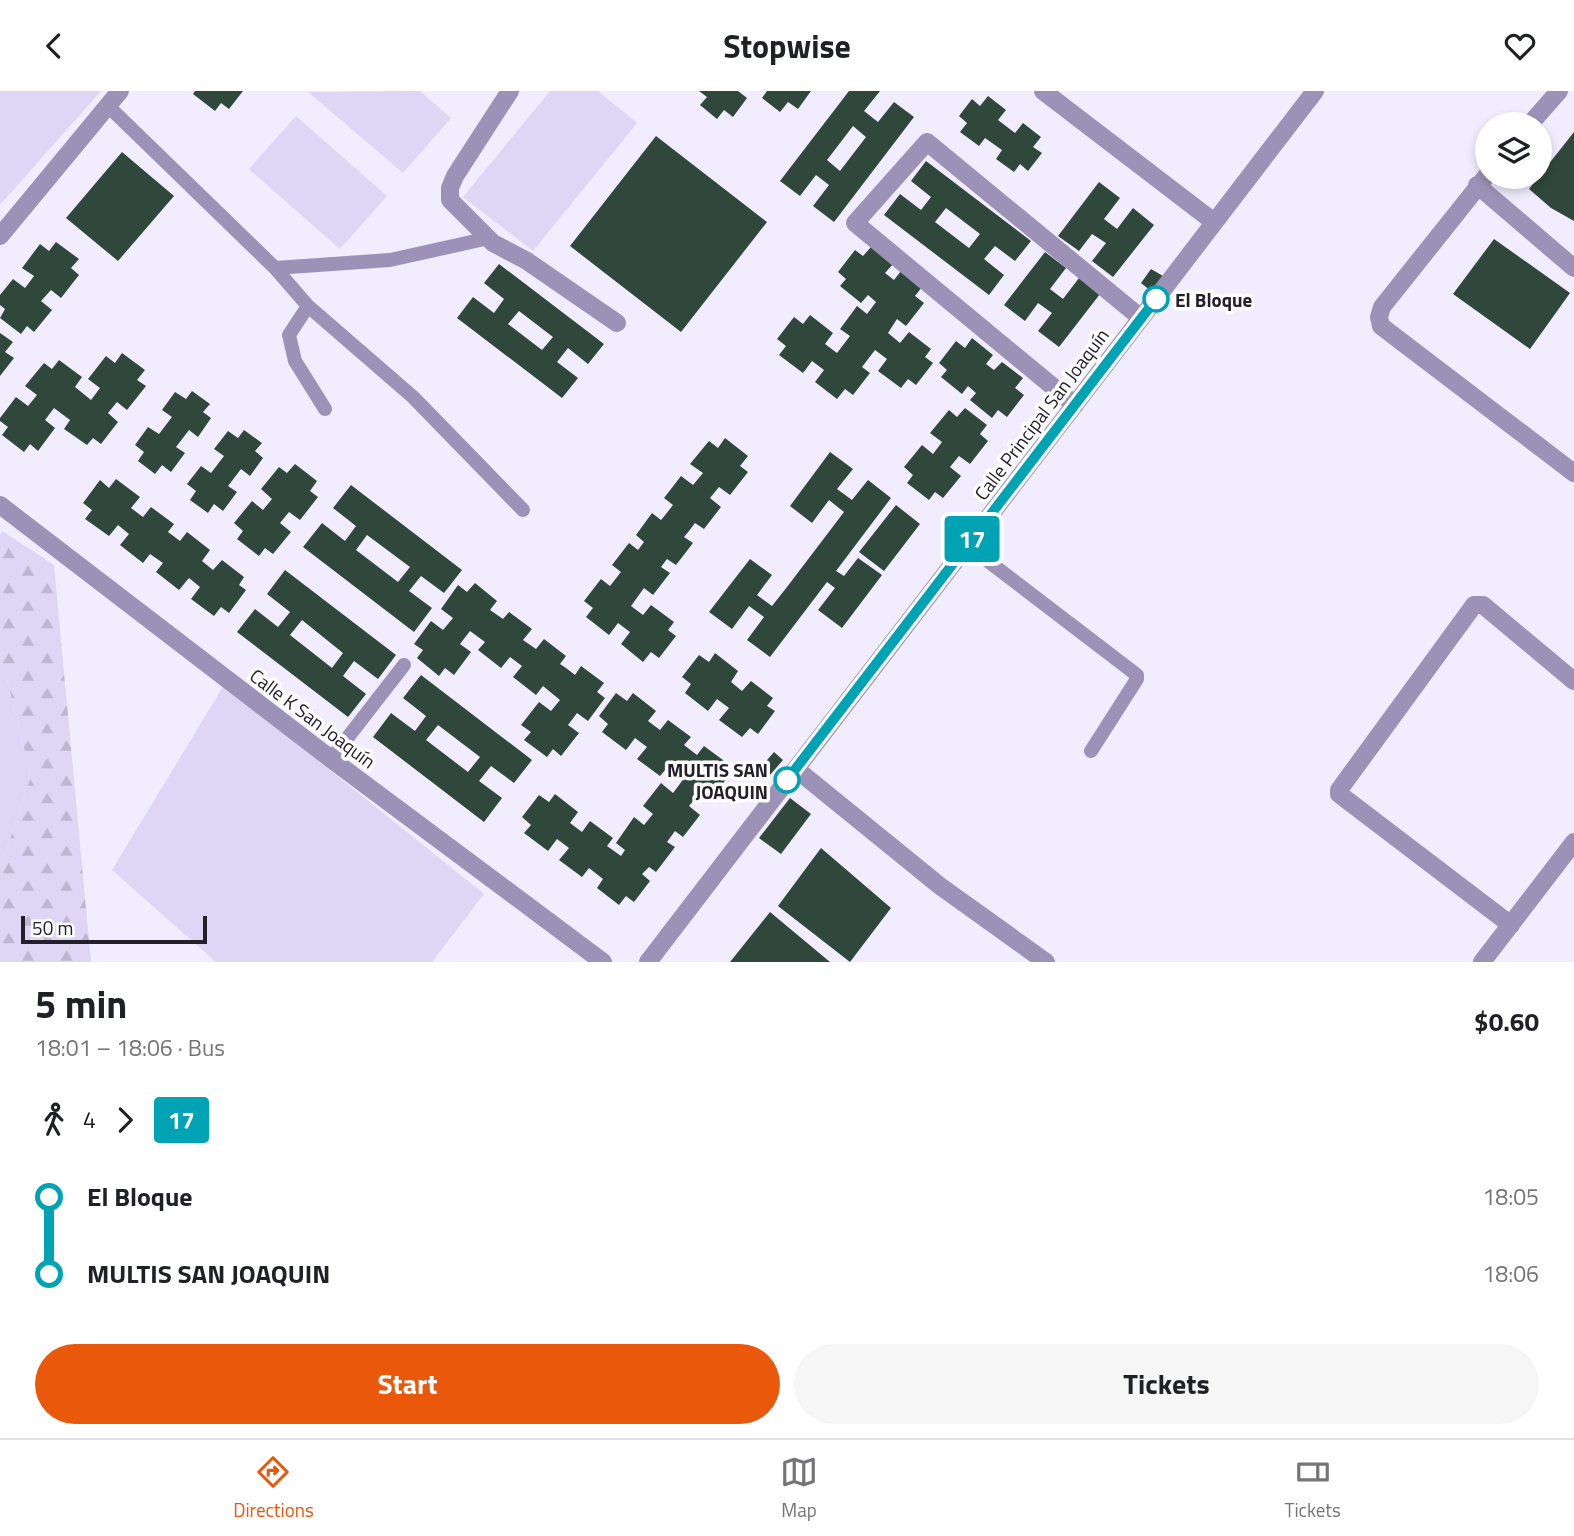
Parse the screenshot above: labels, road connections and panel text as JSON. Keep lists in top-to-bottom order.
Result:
{
  "streets": {
    "street": ["Calle Principal San Joaquín", "Calle K San Joaquín"]
  },
  "places": ["El Bloque", "MULTIS SAN JOAQUIN"],
  "lines": ["bus line 17"],
  "scale_bar": "50 m",
  "page": {
    "header": "Stopwise",
    "on_map": "17",
    "scale": "50 m",
    "heading": ["5 min", "18:01 – 18:06 · Bus", "$0.60"],
    "legs": ["4", "17"],
    "list": [
      {
        "name": "El Bloque",
        "value": "18:05"
      },
      {
        "name": "MULTIS SAN JOAQUIN",
        "value": "18:06"
      }
    ],
    "buttons": ["Start", "Tickets"],
    "tabs": ["Directions", "Map", "Tickets"]
  }
}
